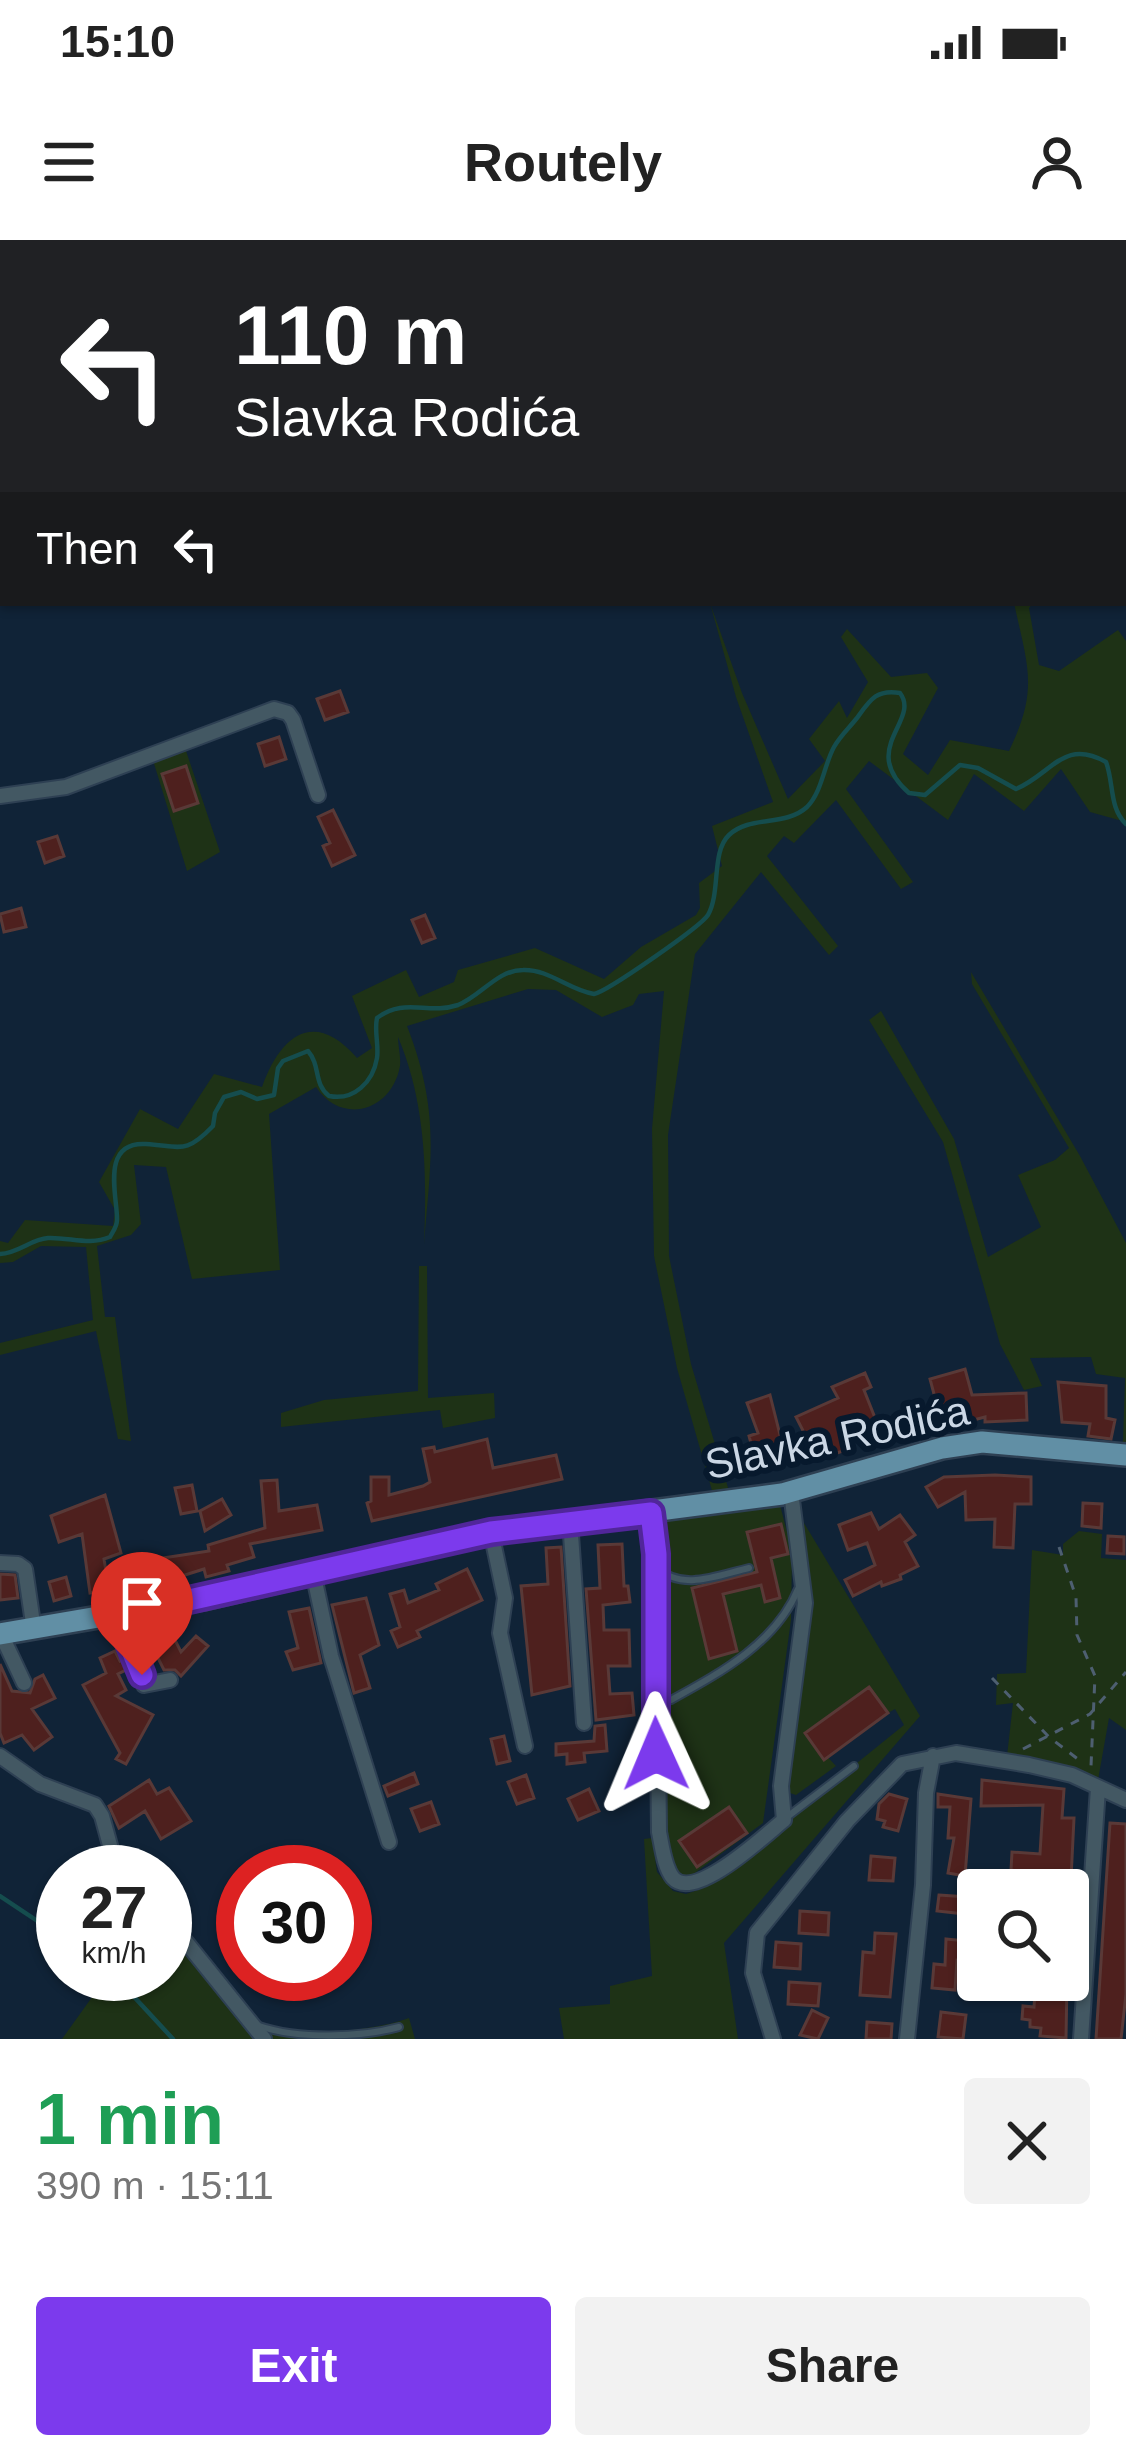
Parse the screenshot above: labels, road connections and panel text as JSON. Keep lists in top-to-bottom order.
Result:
{
  "streets": {
    "main road": ["Slavka Rodića"]
  },
  "page": {
    "status": "15:10",
    "header": "Routely",
    "turn": ["110 m", "Slavka Rodića"],
    "then": "Then",
    "speed": "27 km/h",
    "limit": "30",
    "heading": ["1 min", "390 m · 15:11"],
    "buttons": ["Exit", "Share"]
  }
}
